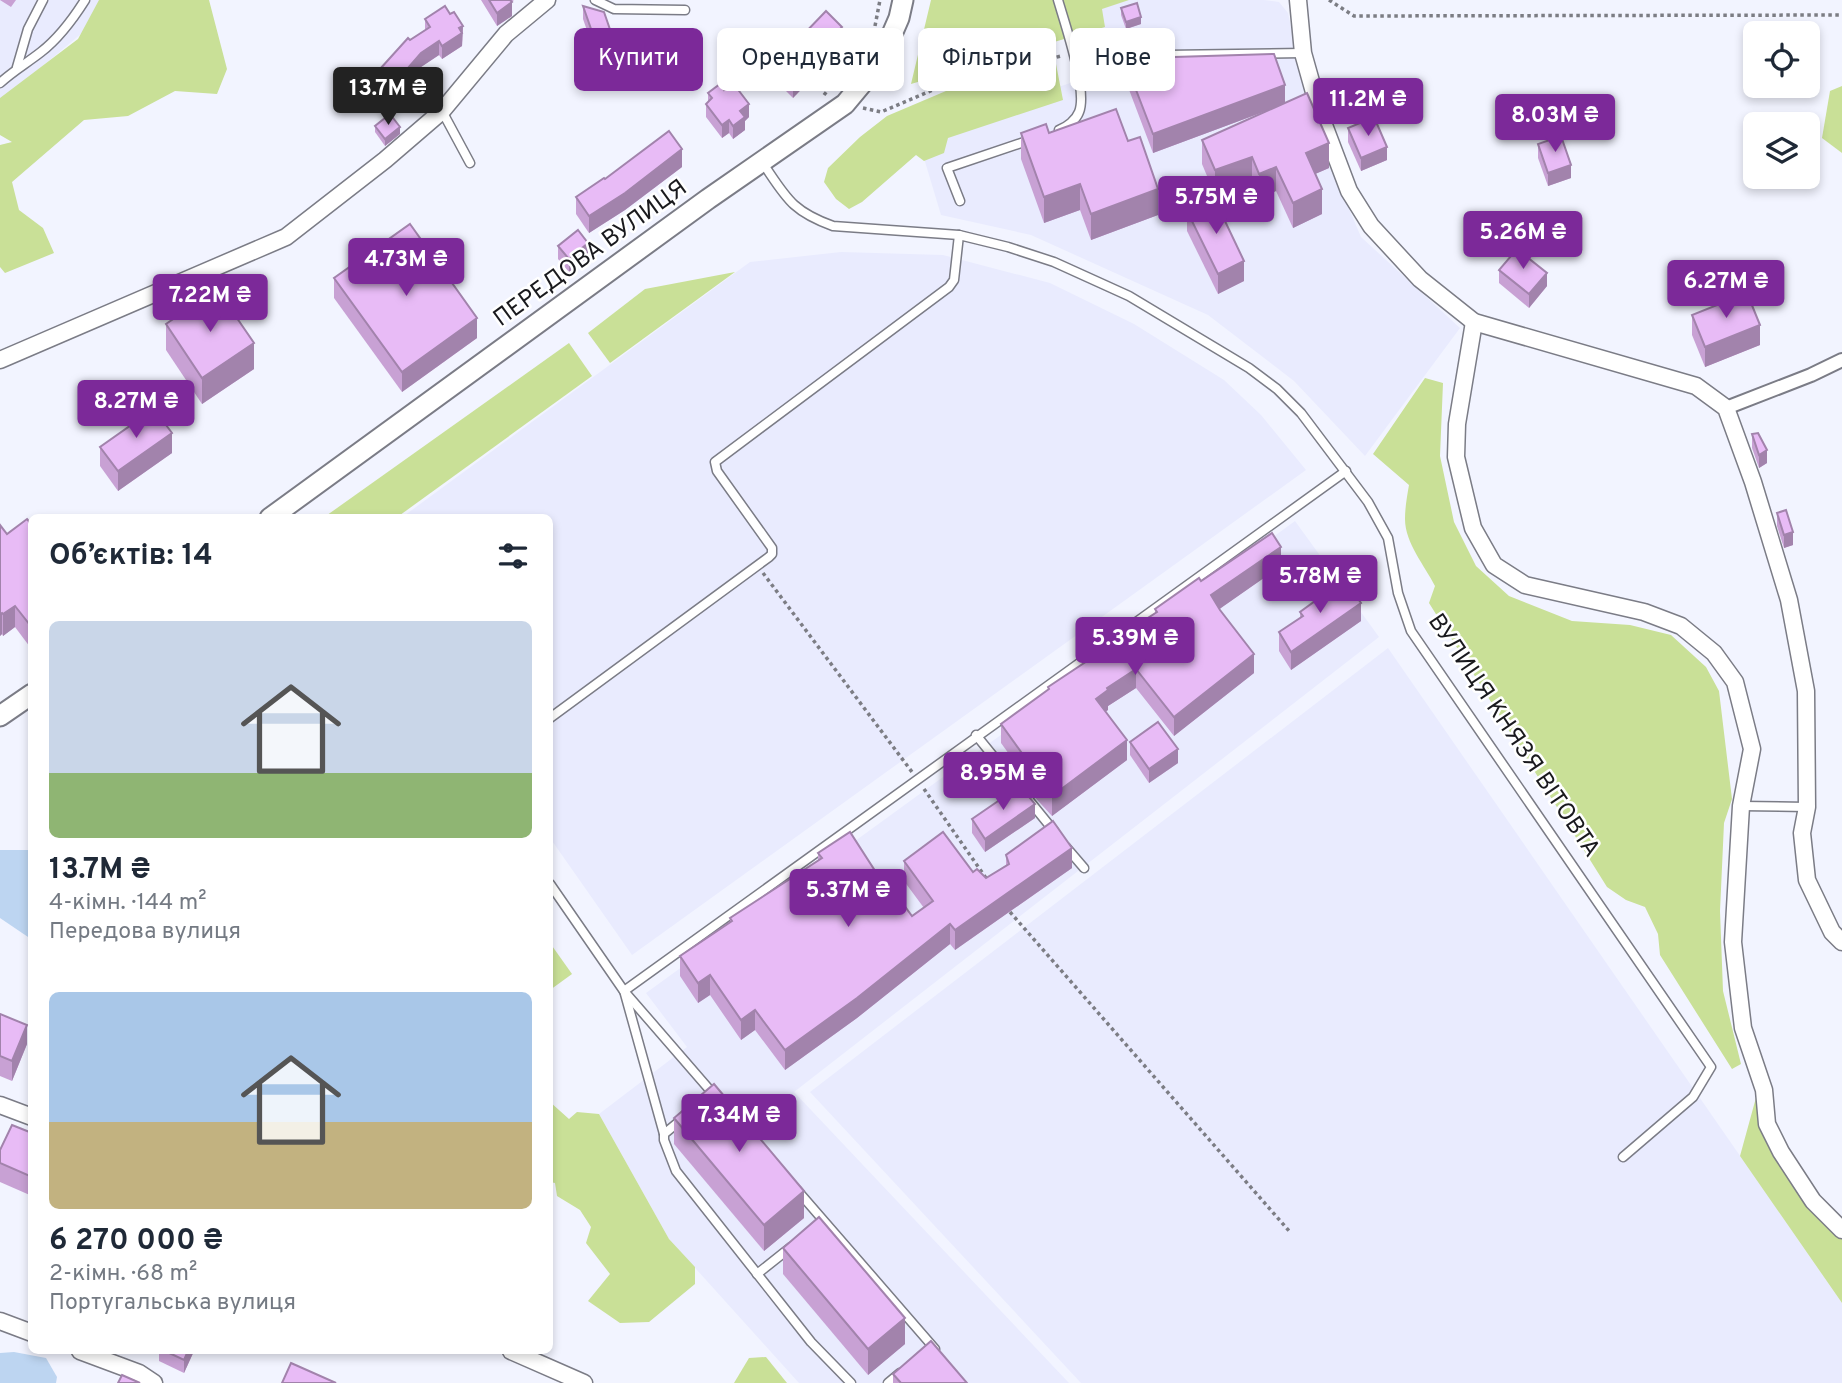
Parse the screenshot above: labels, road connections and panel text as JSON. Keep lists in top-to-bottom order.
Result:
{
  "streets": {
    "street": ["ПЕРЕДОВА ВУЛИЦЯ"],
    "lane": ["ВУЛИЦЯ КНЯЗЯ ВІТОВТА"]
  },
  "crossings": [
    ["ПЕРЕДОВА ВУЛИЦЯ", "ВУЛИЦЯ КНЯЗЯ ВІТОВТА"]
  ],
  "page": {
    "chip": [
      "Купити",
      "Орендувати",
      "Фільтри",
      "Нове"
    ],
    "price": [
      "13.7M ₴",
      "11.2M ₴",
      "8.03M ₴",
      "5.75M ₴",
      "5.26M ₴",
      "4.73M ₴",
      "6.27M ₴",
      "7.22M ₴",
      "8.27M ₴",
      "5.78M ₴",
      "5.39M ₴",
      "8.95M ₴",
      "5.37M ₴",
      "7.34M ₴"
    ],
    "heading": "Об’єктів: 14",
    "list": [
      {
        "name": "13.7M ₴",
        "note": "4-кімн. · 144 m² · Передова вулиця"
      },
      {
        "name": "6 270 000 ₴",
        "note": "2-кімн. · 68 m² · Португальська вулиця"
      }
    ]
  }
}
